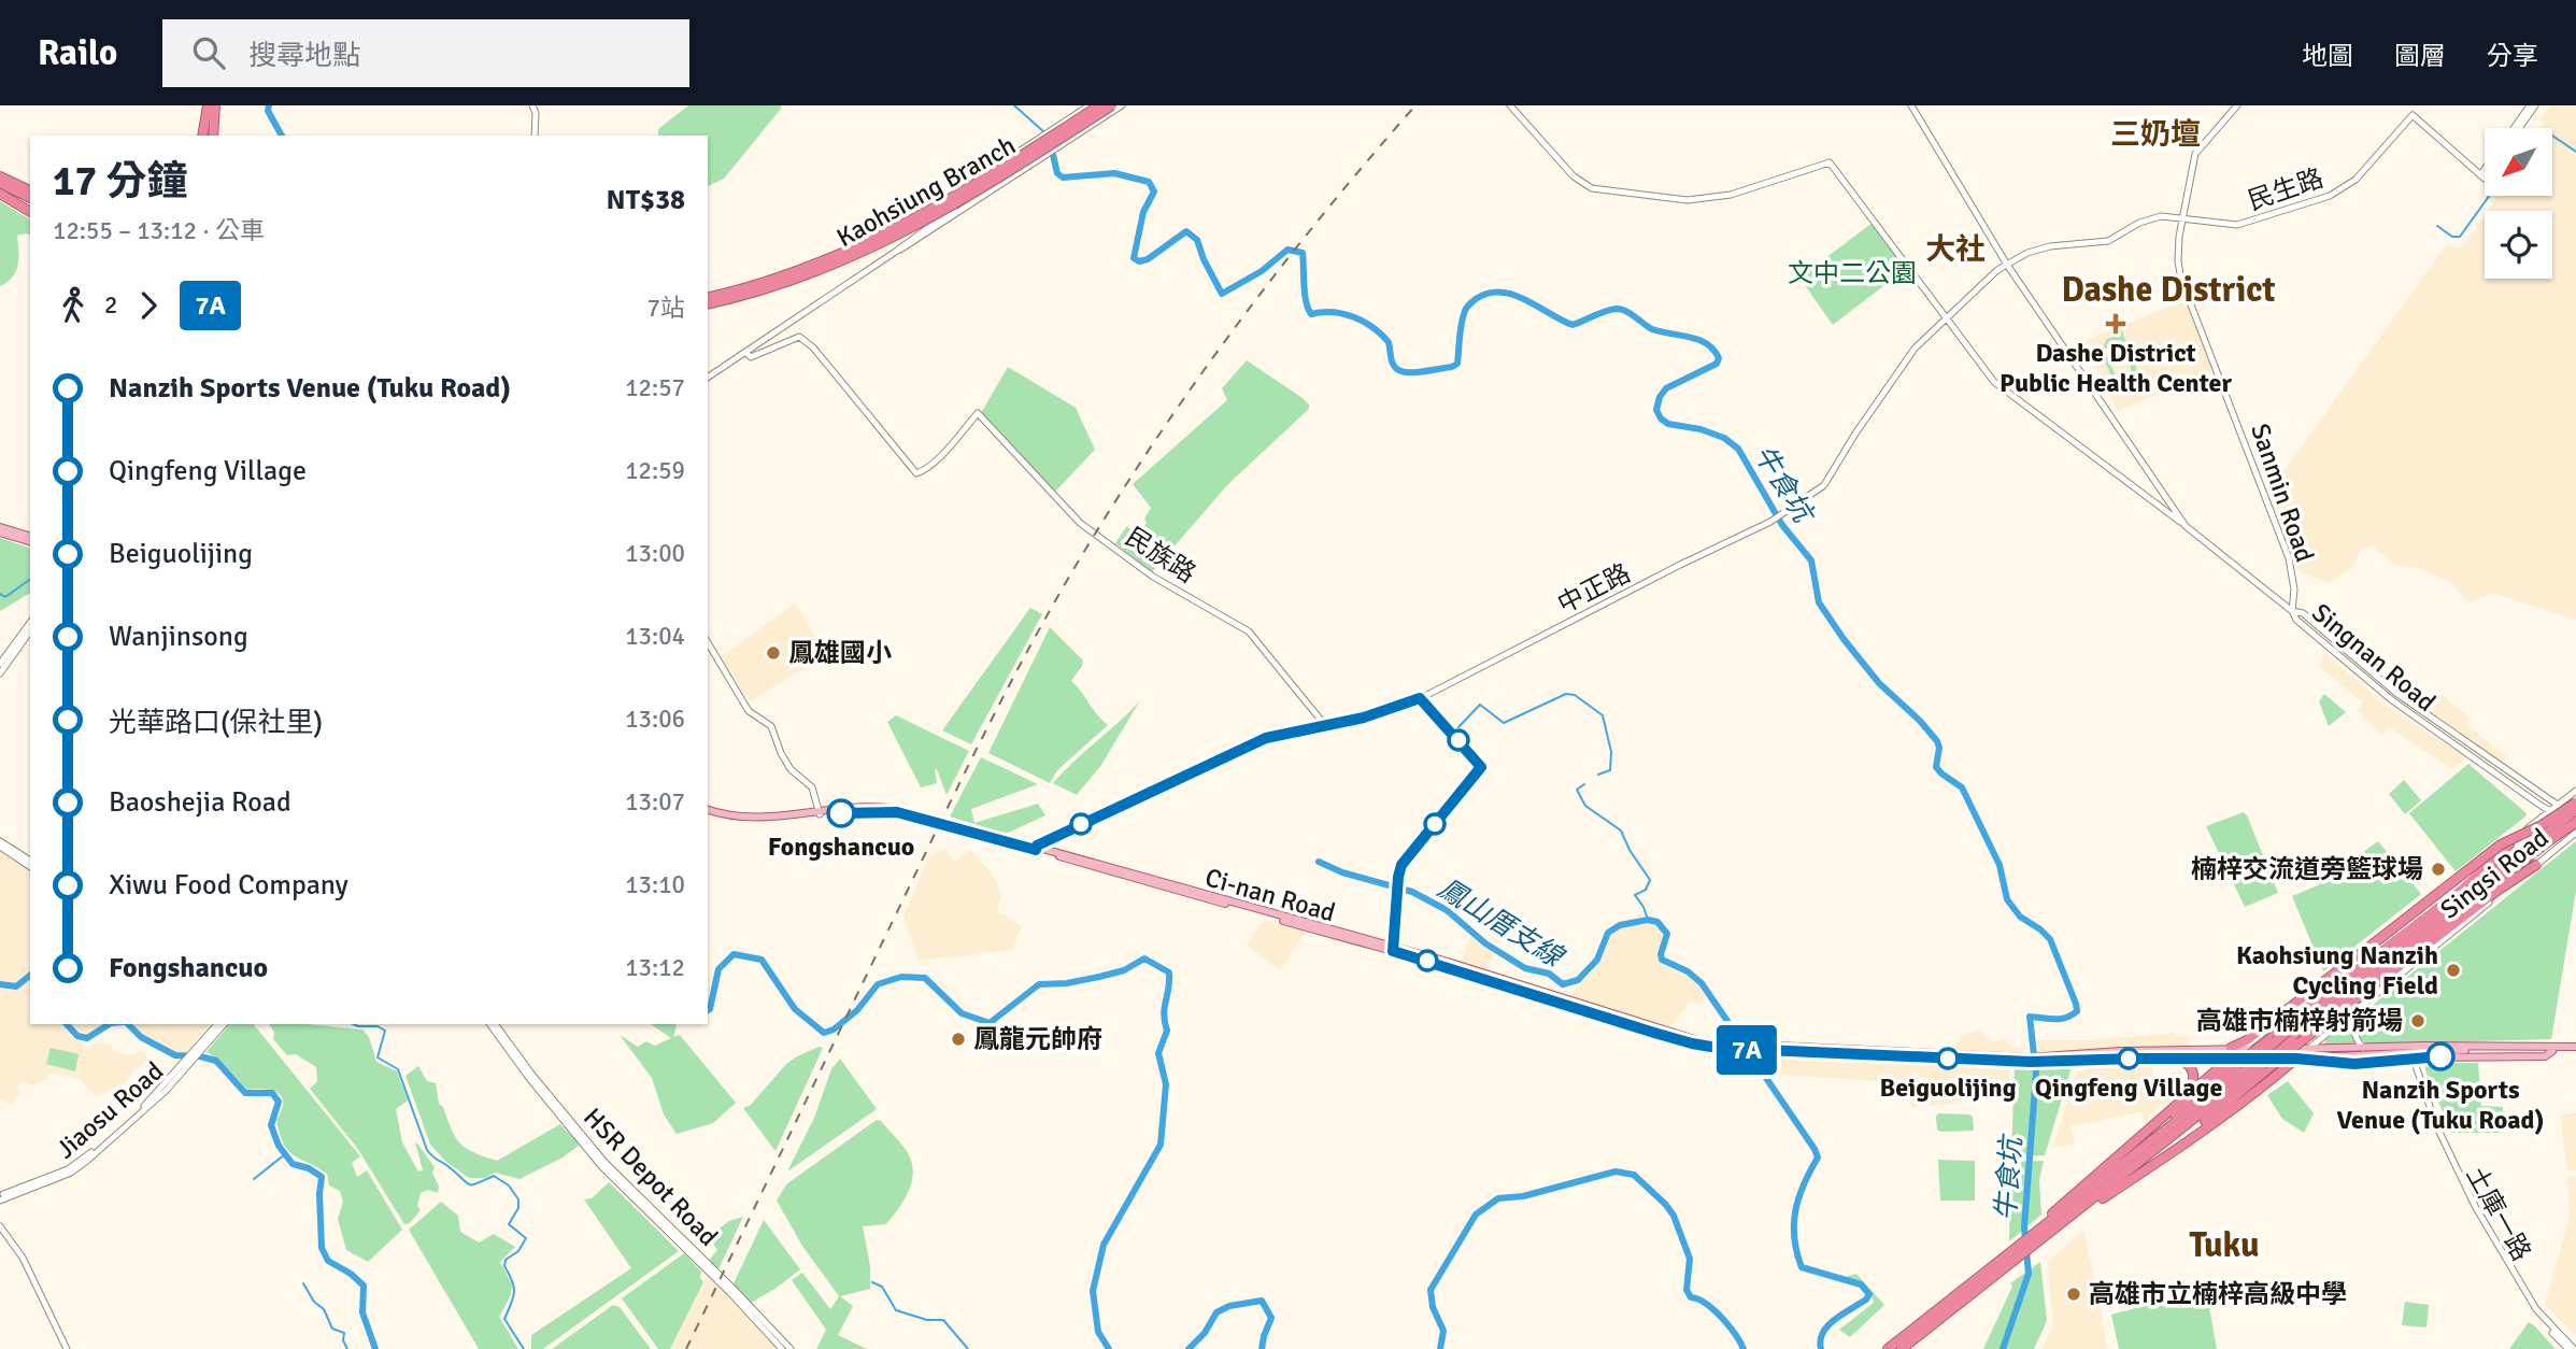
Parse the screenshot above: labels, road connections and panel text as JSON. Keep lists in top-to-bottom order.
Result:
{
  "streets": {
    "highway": ["Kaohsiung Branch"],
    "street": [
      "民生路",
      "Sanmin Road",
      "民族路",
      "Singnan Road",
      "Singsi Road",
      "Jiaosu Road",
      "HSR Depot Road",
      "土庫一路"
    ]
  },
  "crossings": [
    ["民生路", "Sanmin Road"],
    ["民生路", "民族路"],
    ["Sanmin Road", "Singnan Road"]
  ],
  "districts": [
    "三奶壇",
    "大社",
    "Dashe District",
    "Tuku"
  ],
  "water": ["牛食坑", "鳳山厝支線"],
  "parks": ["文中二公園"],
  "places": {
    "health": ["Dashe District Public Health Center"],
    "other": [
      "鳳雄國小",
      "Fongshancuo",
      "楠梓交流道旁籃球場",
      "Kaohsiung Nanzih Cycling Field",
      "高雄市楠梓射箭場",
      "鳳龍元帥府",
      "Nanzih Sports Venue (Tuku Road)",
      "Beiguolijing",
      "Qingfeng Village",
      "高雄市立楠梓高級中學"
    ]
  },
  "lines": ["bus line 7A"],
  "north": "bottom left",
  "page": {
    "header": "Railo",
    "search": "搜尋地點",
    "nav": ["地圖", "圖層", "分享"],
    "on_map": "7A",
    "heading": ["17 分鐘", "12:55 – 13:12 · 公車", "NT$38"],
    "legs": ["2", "7A", "7站"],
    "list": [
      {
        "name": "Nanzih Sports Venue (Tuku Road)",
        "value": "12:57"
      },
      {
        "name": "Qingfeng Village",
        "value": "12:59"
      },
      {
        "name": "Beiguolijing",
        "value": "13:00"
      },
      {
        "name": "Wanjinsong",
        "value": "13:04"
      },
      {
        "name": "光華路口(保社里)",
        "value": "13:06"
      },
      {
        "name": "Baoshejia Road",
        "value": "13:07"
      },
      {
        "name": "Xiwu Food Company",
        "value": "13:10"
      },
      {
        "name": "Fongshancuo",
        "value": "13:12"
      }
    ]
  }
}
